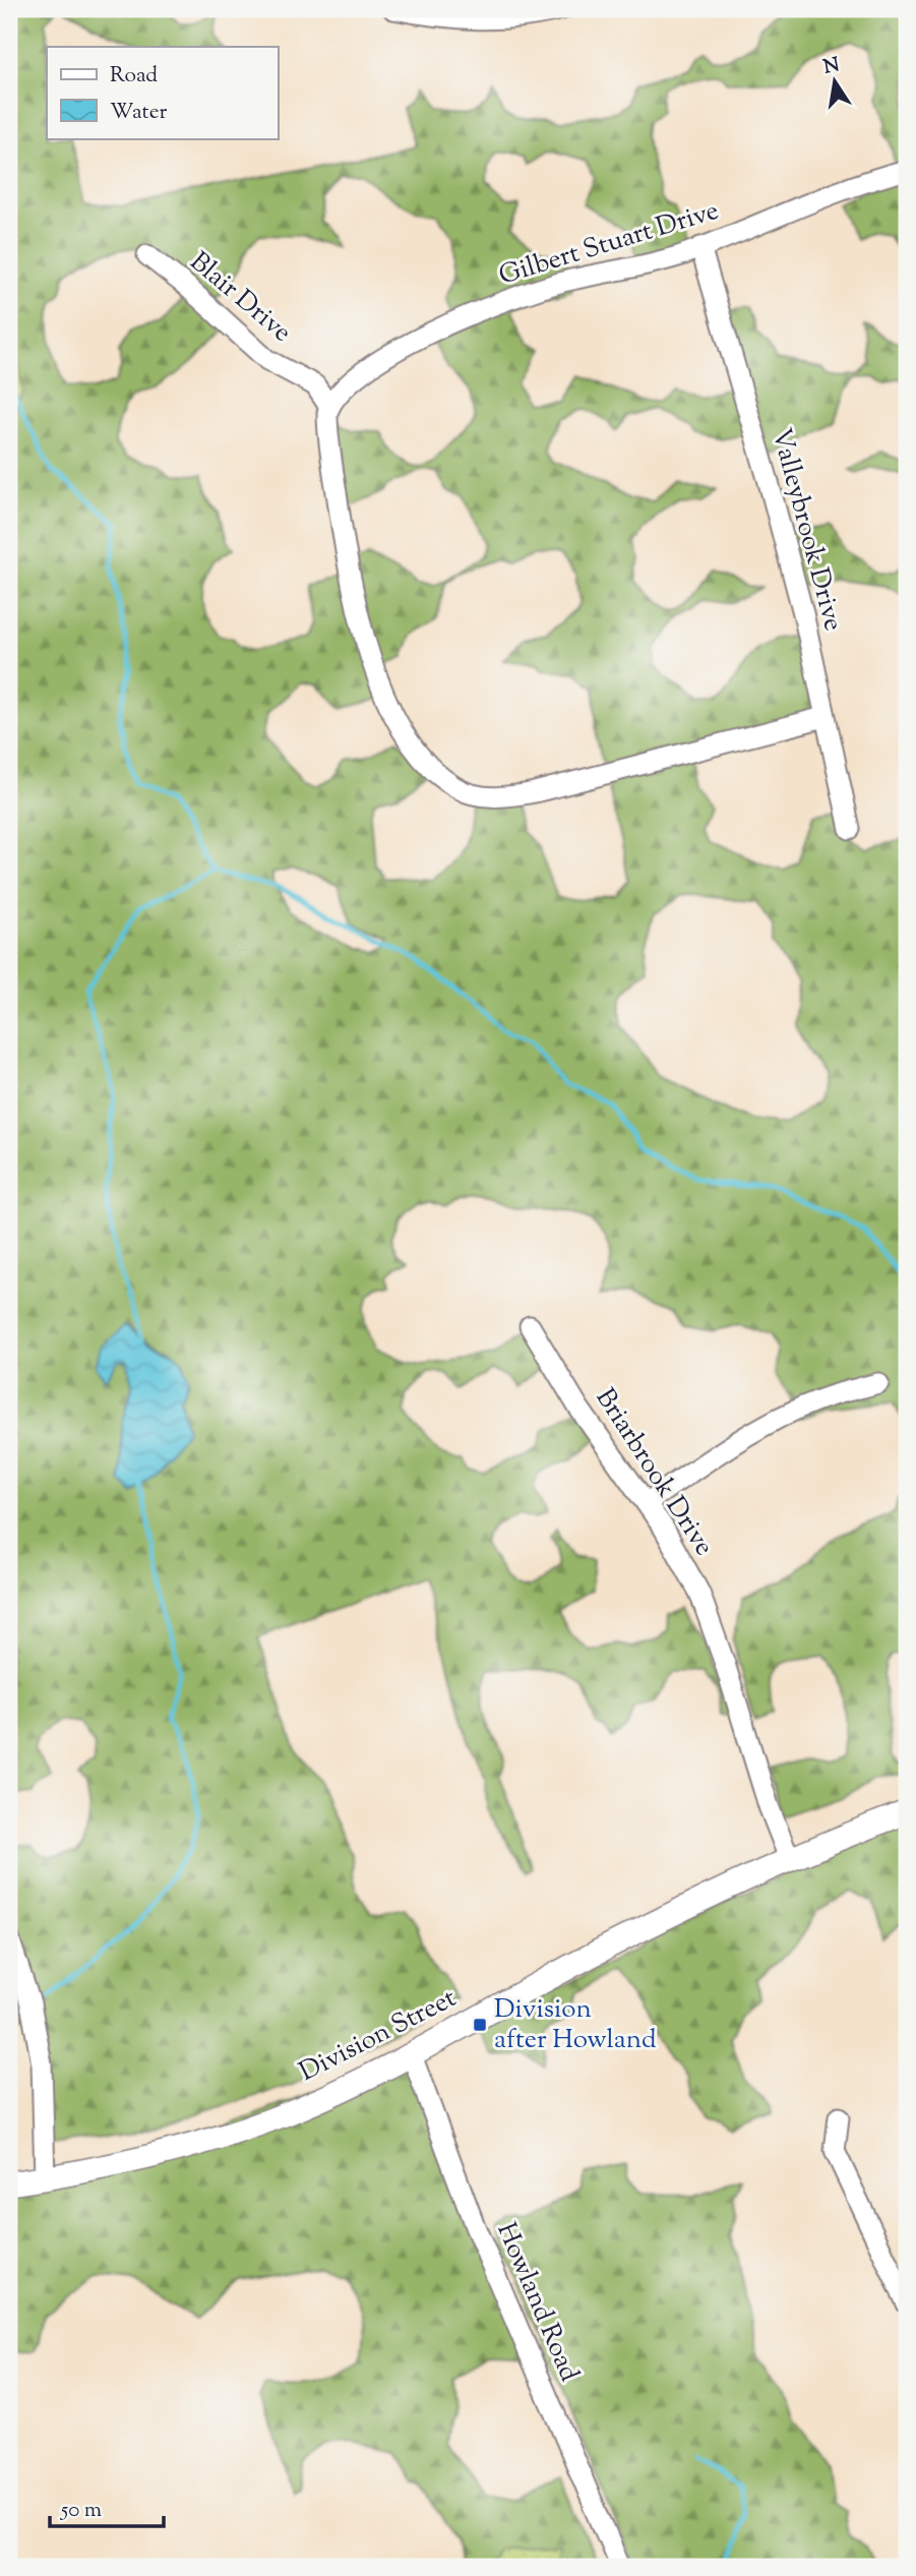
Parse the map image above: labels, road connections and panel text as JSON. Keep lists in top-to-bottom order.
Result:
{
  "streets": {
    "main road": ["Division Street"],
    "street": [
      "Gilbert Stuart Drive",
      "Blair Drive",
      "Valleybrook Drive",
      "Briarbrook Drive",
      "Howland Road"
    ]
  },
  "crossings": [
    ["Gilbert Stuart Drive", "Blair Drive"],
    ["Gilbert Stuart Drive", "Valleybrook Drive"],
    ["Briarbrook Drive", "Division Street"],
    ["Division Street", "Howland Road"]
  ],
  "places": {
    "transit": ["Division after Howland"]
  },
  "legend": ["Road", "Water"],
  "scale_bar": "50 m",
  "north": "top"
}
